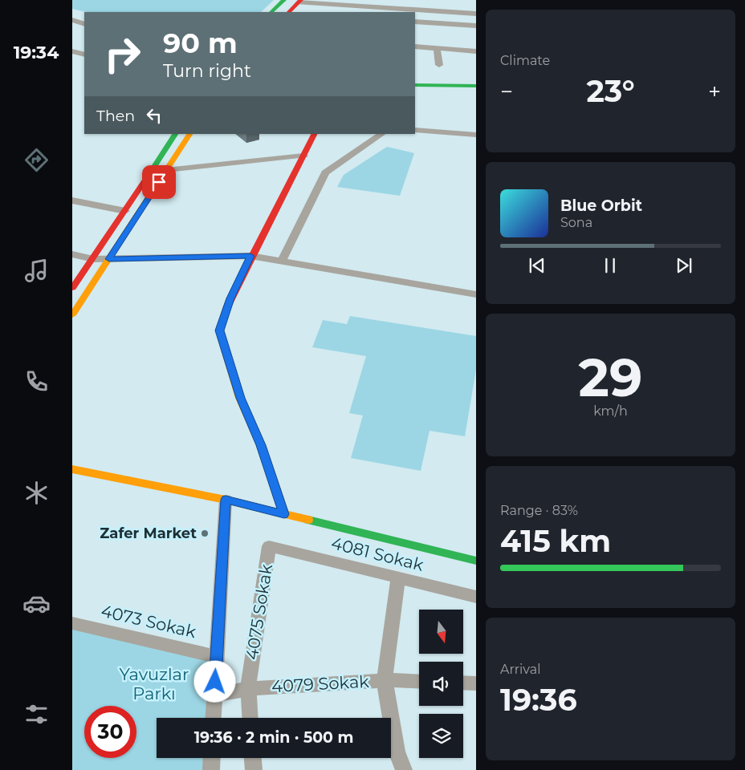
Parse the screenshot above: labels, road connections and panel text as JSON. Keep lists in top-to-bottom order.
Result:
{
  "streets": {
    "street": [
      "4081 Sokak",
      "4075 Sokak",
      "4073 Sokak",
      "4079 Sokak"
    ]
  },
  "crossings": [
    ["4081 Sokak", "4075 Sokak"],
    ["4075 Sokak", "4079 Sokak"]
  ],
  "parks": ["Yavuzlar Parkı"],
  "places": ["Zafer Market"],
  "north": "bottom",
  "page": {
    "tabs": "19:34",
    "tile": [
      "Climate",
      ["29", "km/h"],
      ["Range · 83%", "415 km"],
      ["Arrival", "19:36"]
    ],
    "turn": ["90 m", "Turn right"],
    "heat": ["−", "23°", "+"],
    "then": "Then",
    "song": ["Blue Orbit", "Sona"],
    "limit": "30",
    "trip": "19:36 · 2 min · 500 m"
  }
}
